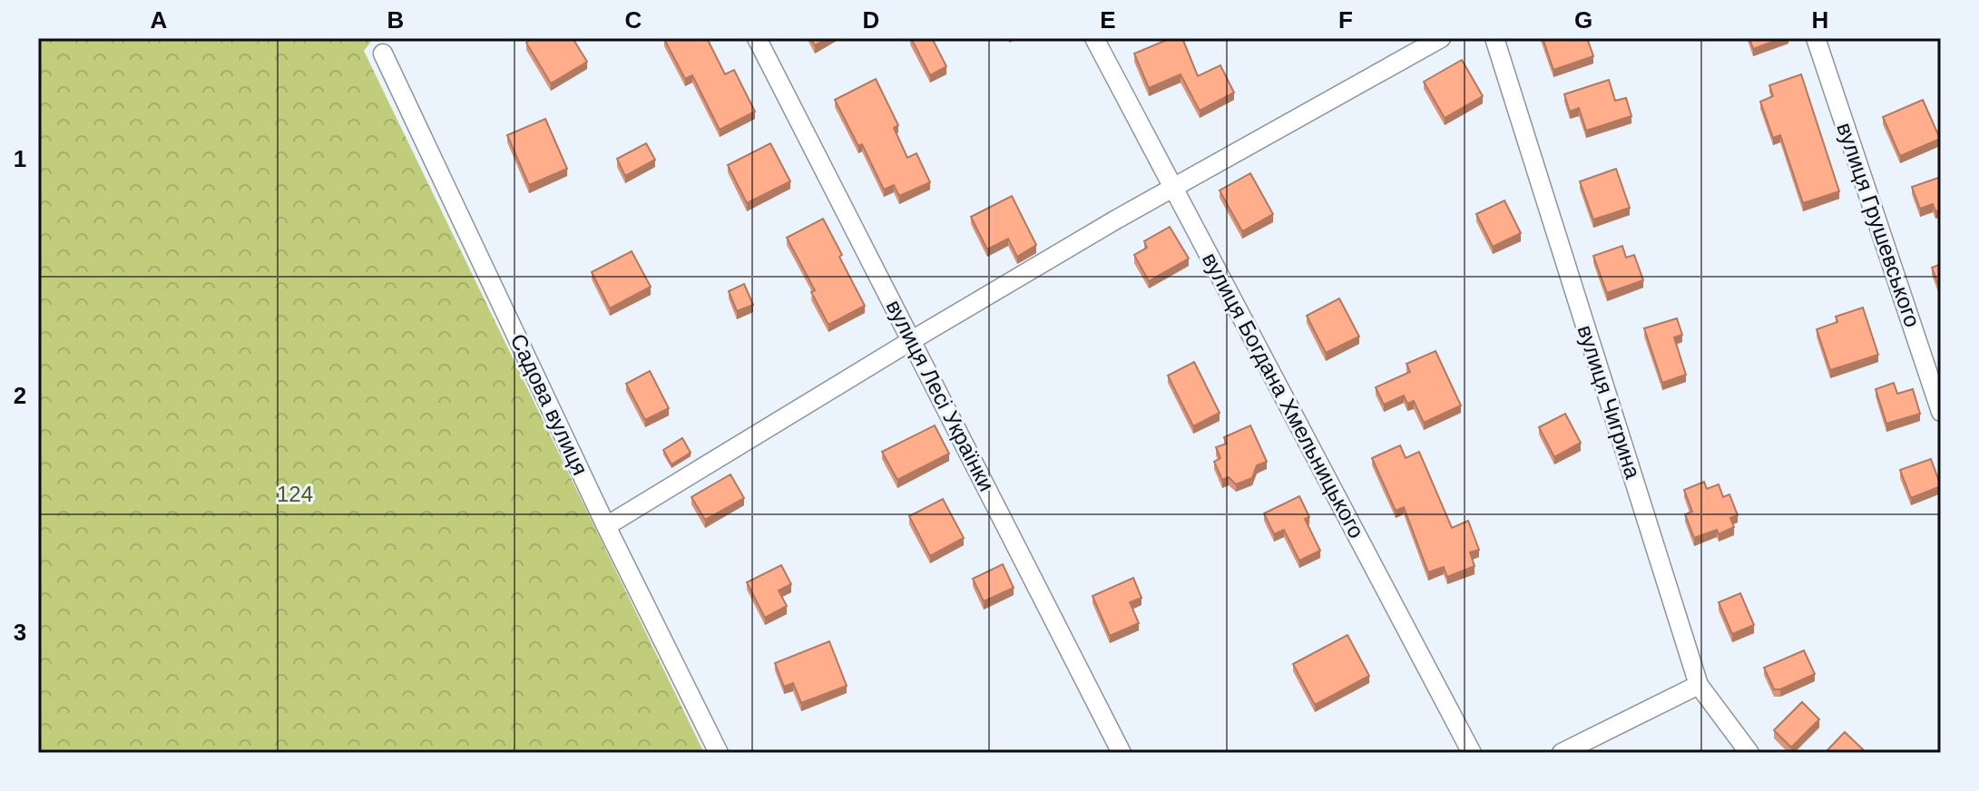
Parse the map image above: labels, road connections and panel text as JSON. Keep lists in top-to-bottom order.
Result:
{
  "streets": {
    "street": [
      "вулиця Грушевського",
      "вулиця Лесі Українки",
      "вулиця Богдана Хмельницького",
      "вулиця Чигрина",
      "Садова вулиця"
    ]
  },
  "parks": ["124"],
  "grid": {
    "columns": [
      "A",
      "B",
      "C",
      "D",
      "E",
      "F",
      "G",
      "H"
    ],
    "rows": ["1", "2", "3"]
  }
}
